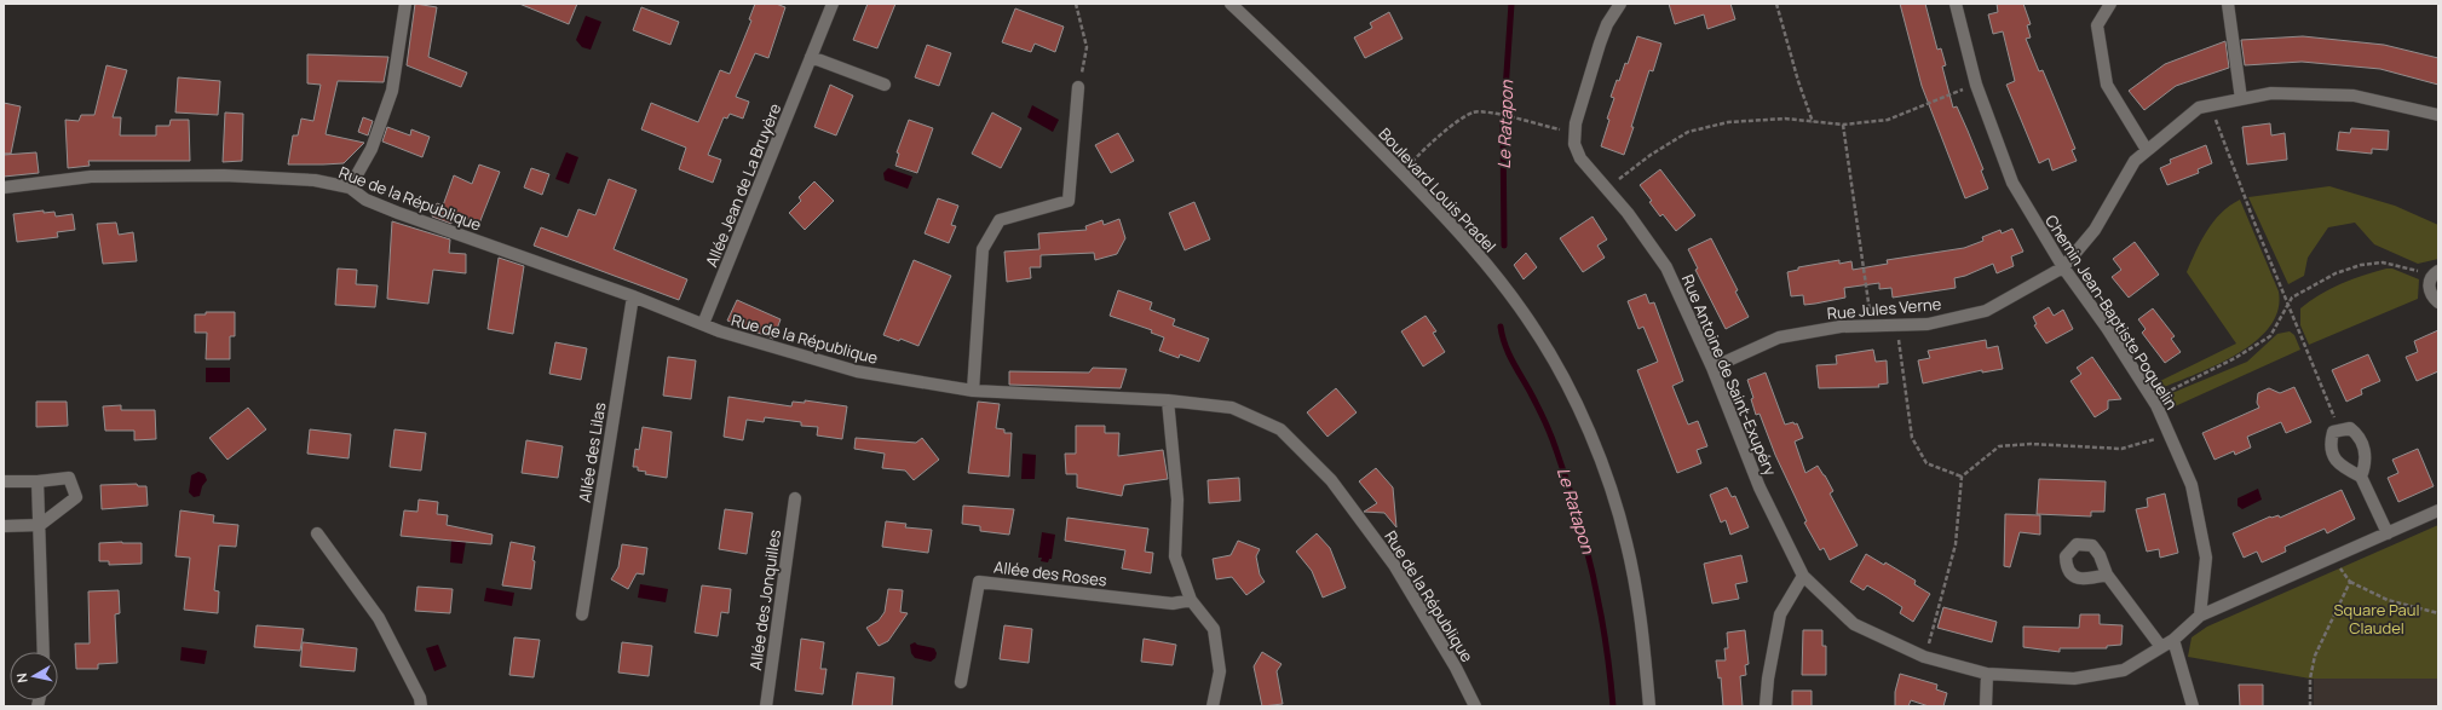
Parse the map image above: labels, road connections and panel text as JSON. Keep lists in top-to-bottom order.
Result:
{
  "streets": {
    "street": [
      "Allée Jean de La Bruyère",
      "Boulevard Louis Pradel",
      "Rue de la République",
      "Rue Jules Verne",
      "Chemin Jean-Baptiste Poquelin",
      "Rue Antoine de Saint-Exupéry",
      "Allée des Lilas",
      "Allée des Roses",
      "Allée des Jonquilles"
    ]
  },
  "crossings": [
    ["Allée Jean de La Bruyère", "Rue de la République"],
    ["Rue de la République", "Allée des Lilas"],
    ["Rue Jules Verne", "Chemin Jean-Baptiste Poquelin"],
    ["Rue Jules Verne", "Rue Antoine de Saint-Exupéry"]
  ],
  "water": ["Le Ratapon"],
  "parks": ["Square Paul Claudel"],
  "north": "left"
}
